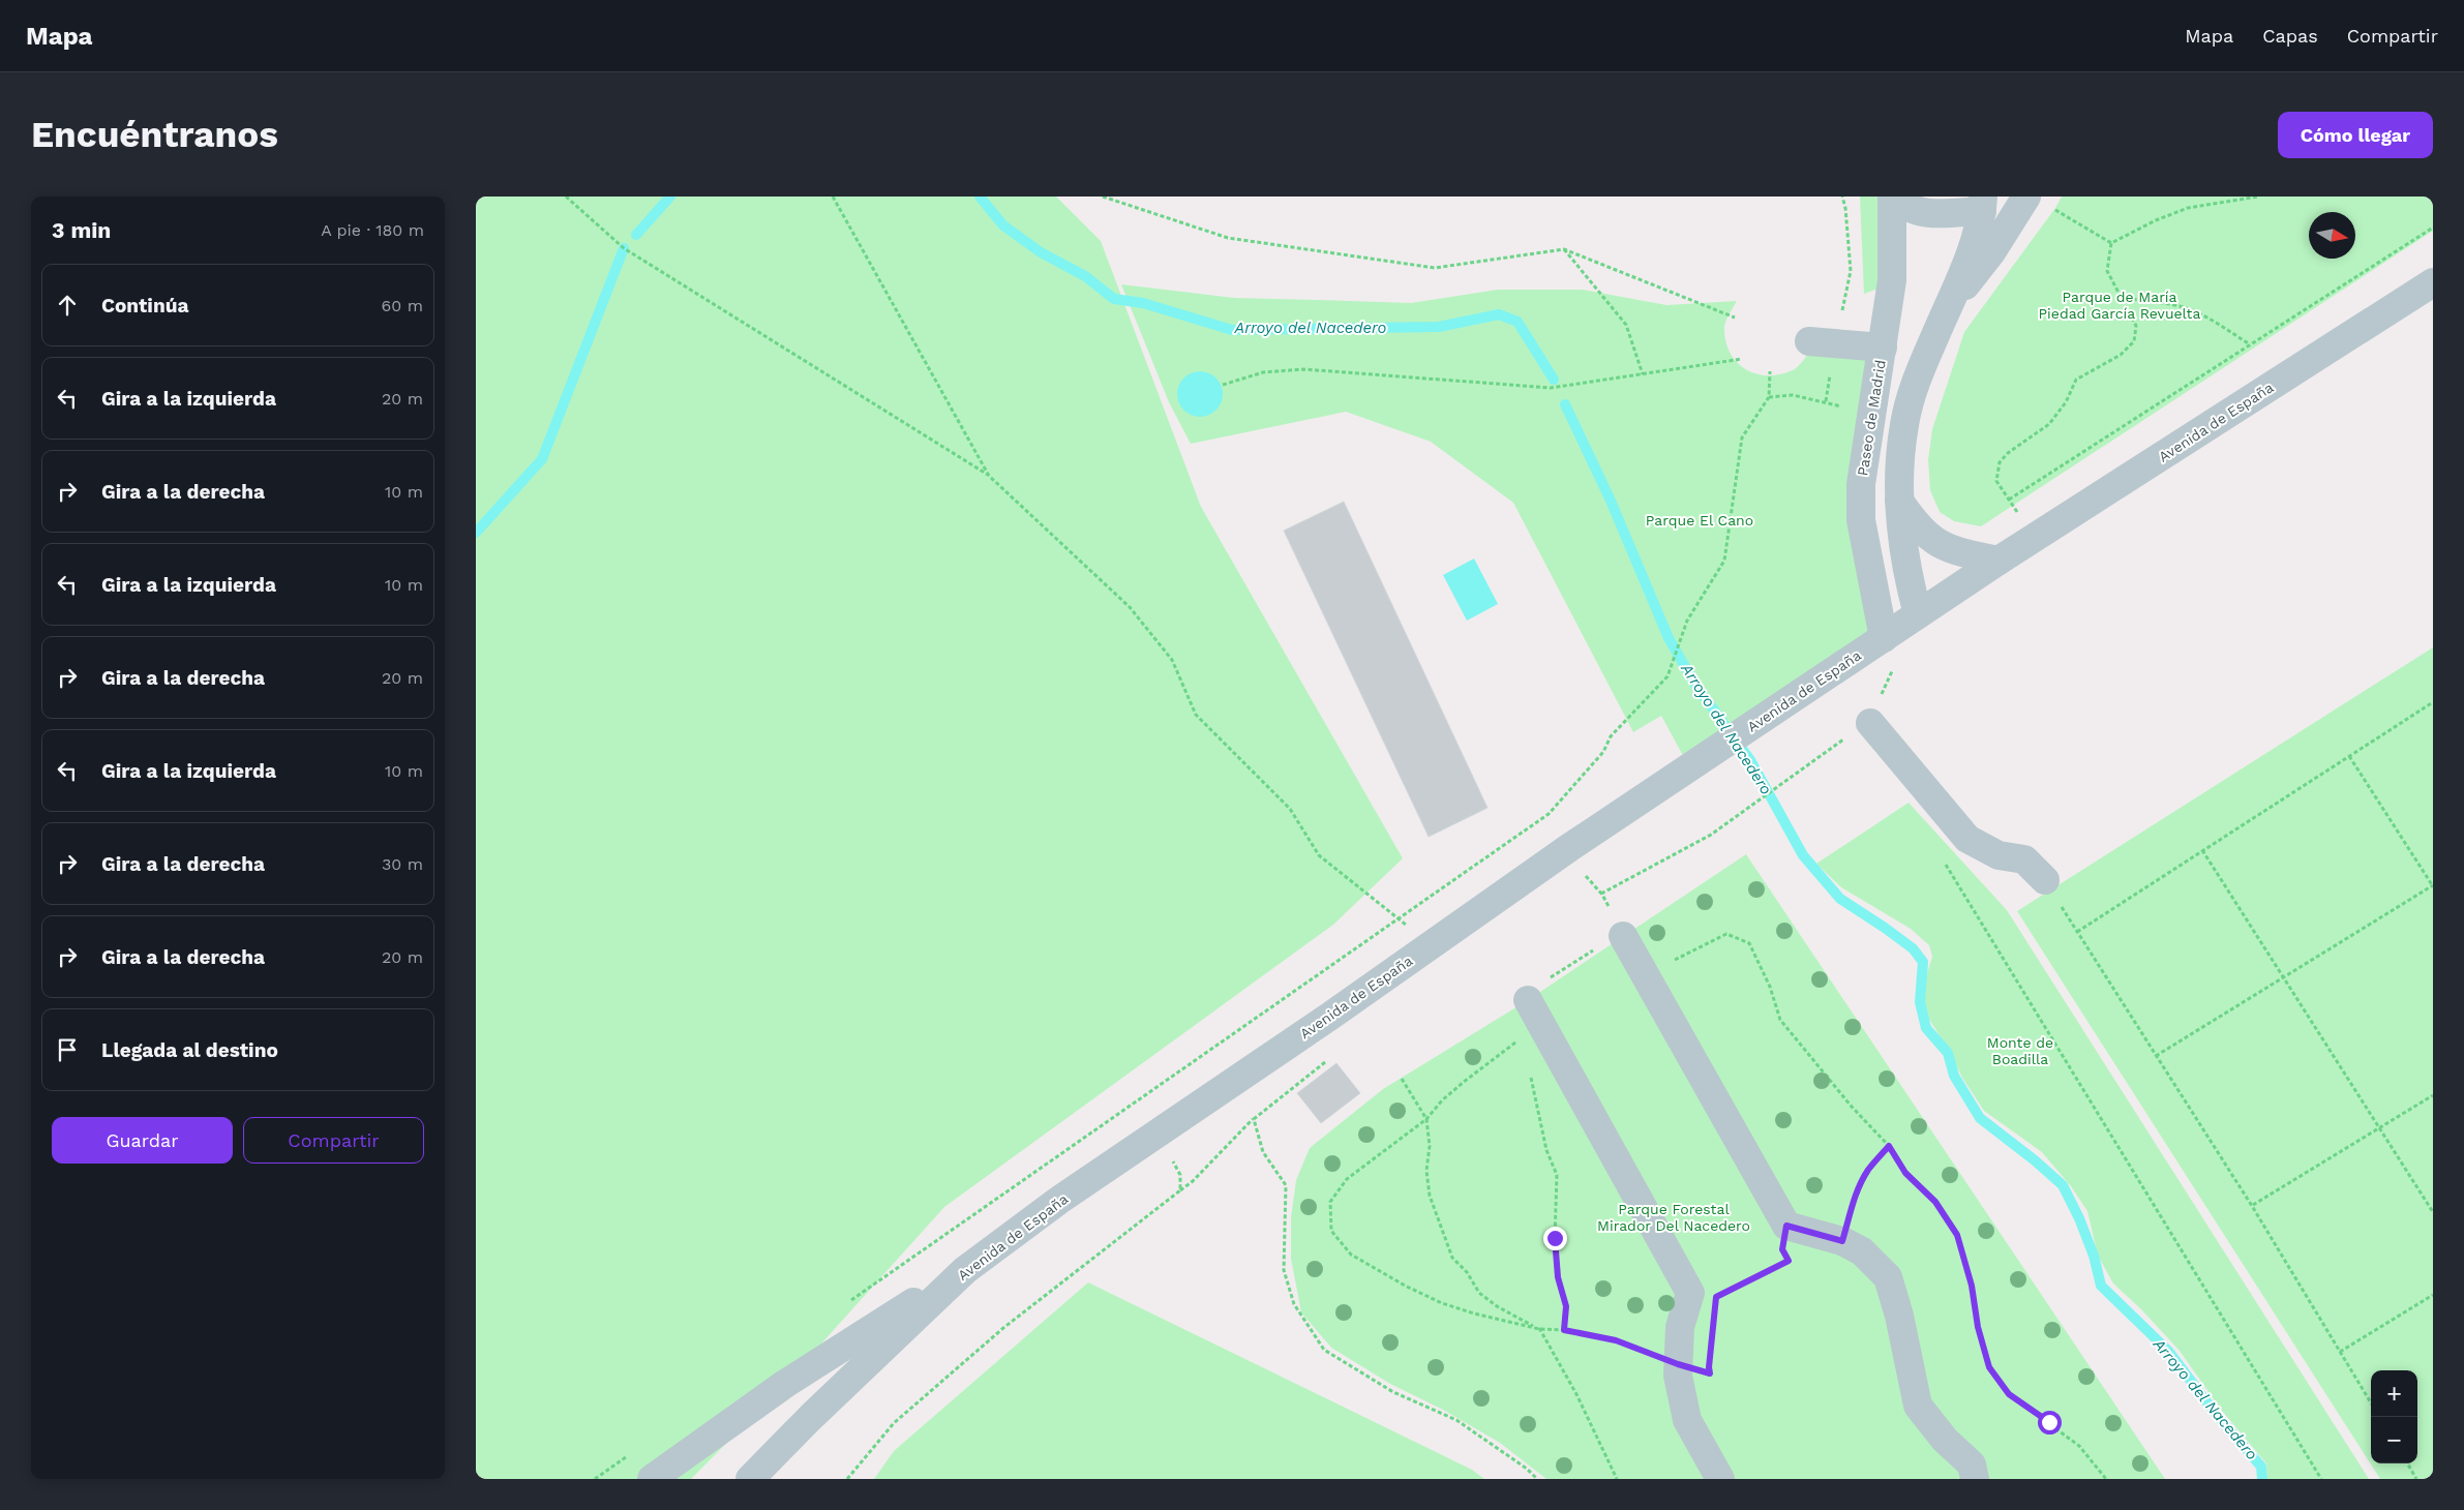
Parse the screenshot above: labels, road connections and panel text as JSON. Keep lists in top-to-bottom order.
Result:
{
  "streets": {
    "street": ["Paseo de Madrid", "Avenida de España"]
  },
  "crossings": [
    ["Paseo de Madrid", "Avenida de España"]
  ],
  "water": ["Arroyo del Nacedero"],
  "parks": [
    "Parque de María Piedad García Revuelta",
    "Parque El Cano",
    "Monte de Boadilla",
    "Parque Forestal Mirador Del Nacedero"
  ],
  "north": "right",
  "page": {
    "header": "Mapa",
    "nav": ["Mapa", "Capas", "Compartir"],
    "buttons": [
      "Cómo llegar",
      ["Guardar", "Compartir"]
    ],
    "title": "Encuéntranos",
    "heading": ["3 min", "A pie · 180 m"],
    "list": [
      ["Continúa", "60 m"],
      ["Gira a la izquierda", "20 m"],
      ["Gira a la derecha", "10 m"],
      ["Gira a la izquierda", "10 m"],
      ["Gira a la derecha", "20 m"],
      ["Gira a la izquierda", "10 m"],
      ["Gira a la derecha", "30 m"],
      ["Gira a la derecha", "20 m"],
      "Llegada al destino"
    ],
    "map_buttons": ["+", "−"]
  }
}
